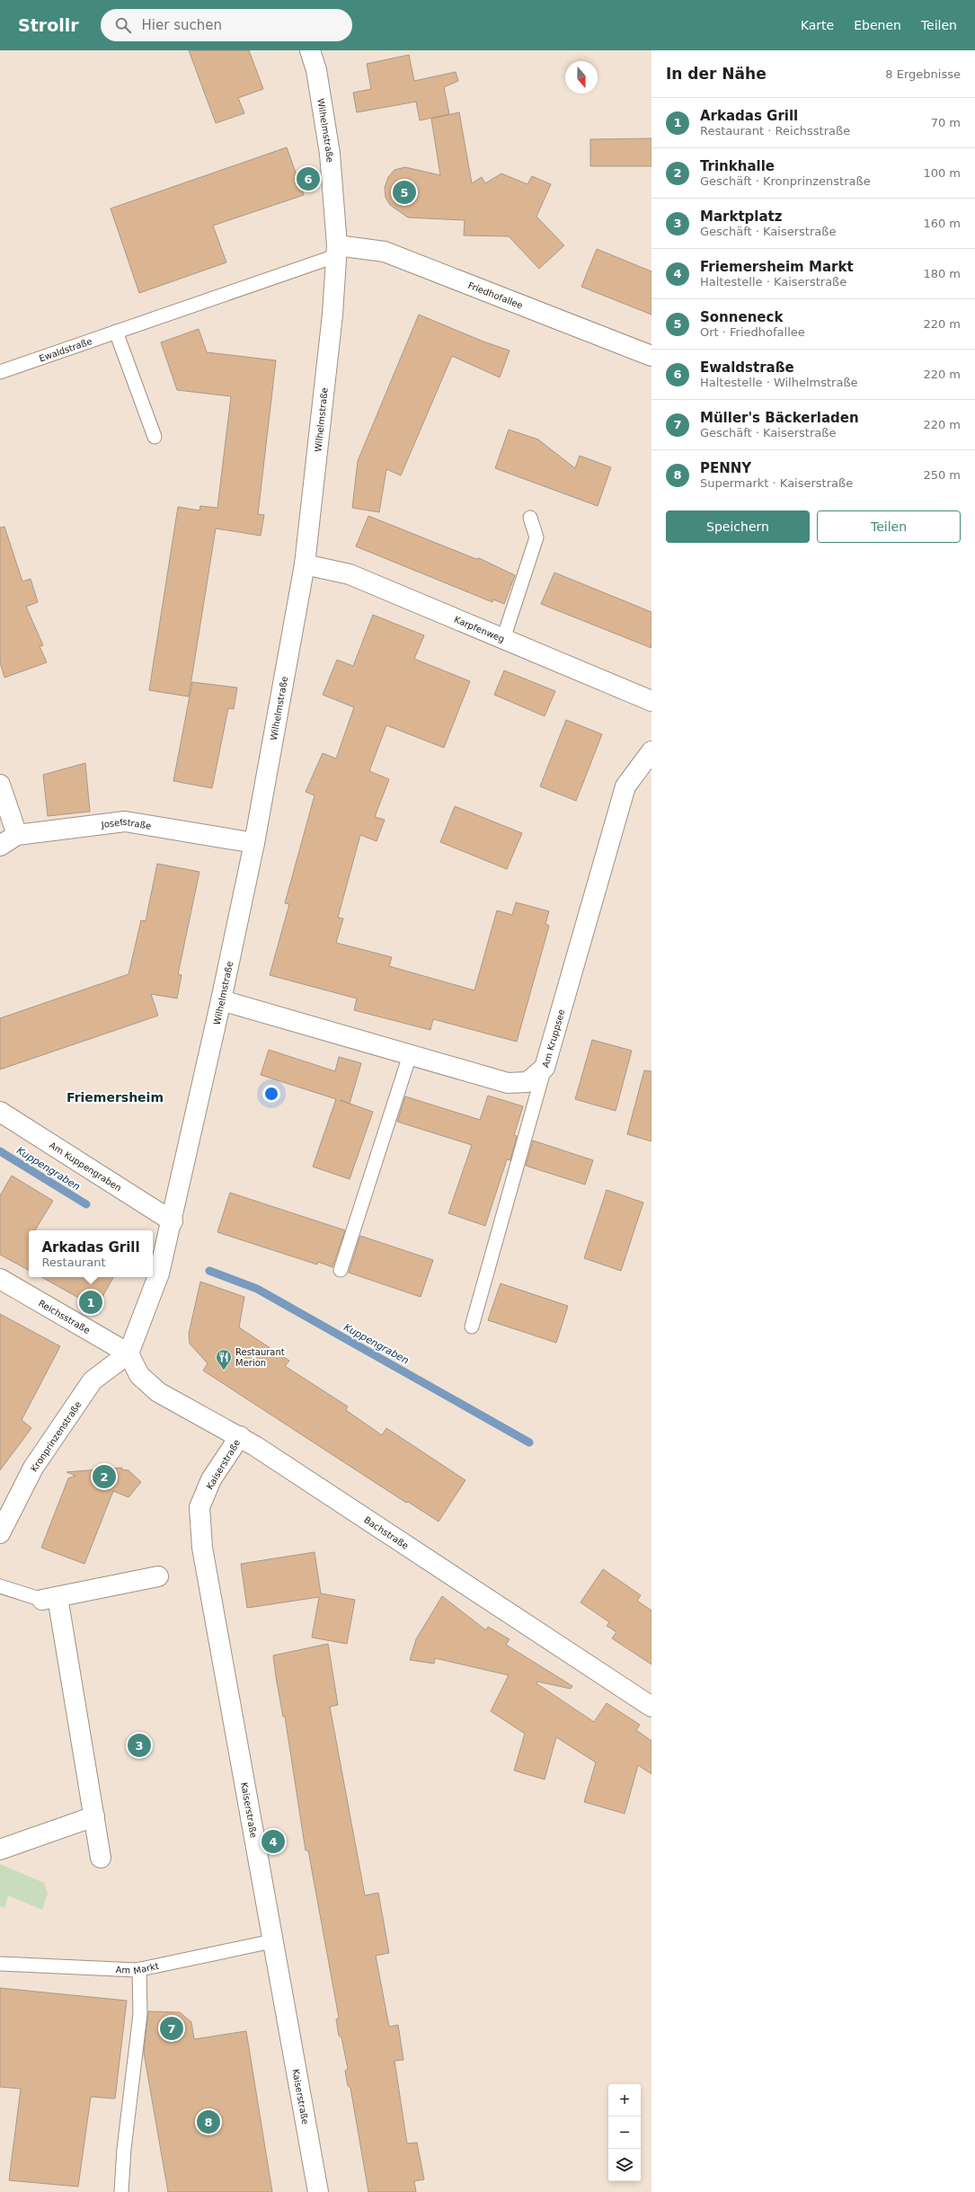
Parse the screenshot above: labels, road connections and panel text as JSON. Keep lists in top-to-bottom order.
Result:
{
  "streets": {
    "street": [
      "Wilhelmstraße",
      "Friedhofallee",
      "Karpfenweg",
      "Josefstraße",
      "Am Kruppsee",
      "Am Kuppengraben",
      "Reichsstraße",
      "Kronprinzenstraße",
      "Kaiserstraße",
      "Bachstraße"
    ],
    "lane": ["Ewaldstraße", "Am Markt"]
  },
  "crossings": [
    ["Wilhelmstraße", "Friedhofallee"],
    ["Wilhelmstraße", "Ewaldstraße"],
    ["Wilhelmstraße", "Karpfenweg"],
    ["Wilhelmstraße", "Josefstraße"],
    ["Wilhelmstraße", "Am Kruppsee"],
    ["Wilhelmstraße", "Am Kuppengraben"],
    ["Wilhelmstraße", "Reichsstraße"],
    ["Wilhelmstraße", "Kronprinzenstraße"],
    ["Wilhelmstraße", "Bachstraße"],
    ["Friedhofallee", "Ewaldstraße"],
    ["Reichsstraße", "Kronprinzenstraße"],
    ["Reichsstraße", "Bachstraße"],
    ["Kronprinzenstraße", "Bachstraße"],
    ["Kaiserstraße", "Bachstraße"],
    ["Kaiserstraße", "Am Markt"]
  ],
  "districts": ["Friemersheim"],
  "water": ["Kuppengraben"],
  "places": {
    "restaurant": ["Restaurant Merion"]
  },
  "north": "bottom",
  "page": {
    "header": "Strollr",
    "search": "Hier suchen",
    "nav": ["Karte", "Ebenen", "Teilen"],
    "heading": ["In der Nähe", "8 Ergebnisse"],
    "list": [
      {
        "mark": "1",
        "name": "Arkadas Grill",
        "note": "Restaurant · Reichsstraße",
        "value": "70 m"
      },
      {
        "mark": "2",
        "name": "Trinkhalle",
        "note": "Geschäft · Kronprinzenstraße",
        "value": "100 m"
      },
      {
        "mark": "3",
        "name": "Marktplatz",
        "note": "Geschäft · Kaiserstraße",
        "value": "160 m"
      },
      {
        "mark": "4",
        "name": "Friemersheim Markt",
        "note": "Haltestelle · Kaiserstraße",
        "value": "180 m"
      },
      {
        "mark": "5",
        "name": "Sonneneck",
        "note": "Ort · Friedhofallee",
        "value": "220 m"
      },
      {
        "mark": "6",
        "name": "Ewaldstraße",
        "note": "Haltestelle · Wilhelmstraße",
        "value": "220 m"
      },
      {
        "mark": "7",
        "name": "Müller's Bäckerladen",
        "note": "Geschäft · Kaiserstraße",
        "value": "220 m"
      },
      {
        "mark": "8",
        "name": "PENNY",
        "note": "Supermarkt · Kaiserstraße",
        "value": "250 m"
      }
    ],
    "pins": [
      "6",
      "5",
      "1",
      "2",
      "3",
      "4",
      "7",
      "8"
    ],
    "buttons": ["Speichern", "Teilen"],
    "popup": ["Arkadas Grill", "Restaurant"],
    "map_buttons": ["+", "−"]
  }
}
